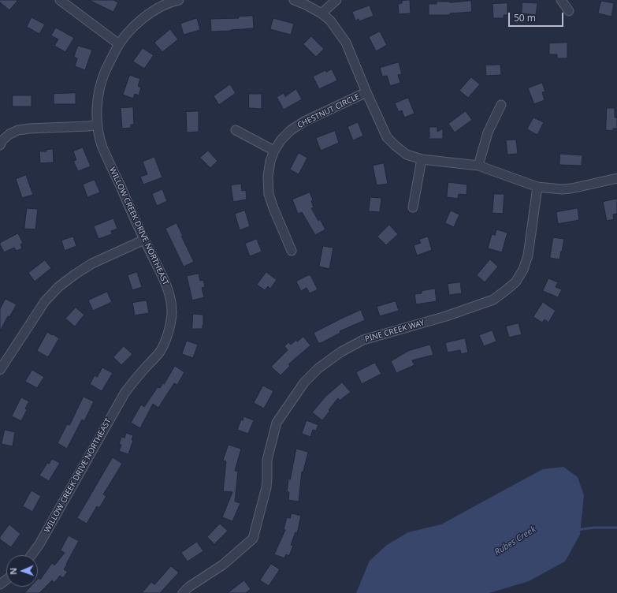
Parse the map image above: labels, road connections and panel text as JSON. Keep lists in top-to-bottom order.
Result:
{
  "streets": {
    "street": ["CHESTNUT CIRCLE", "WILLOW CREEK DRIVE NORTHEAST", "PINE CREEK WAY"]
  },
  "water": ["Rubes Creek"],
  "scale_bar": "50 m",
  "north": "left"
}
